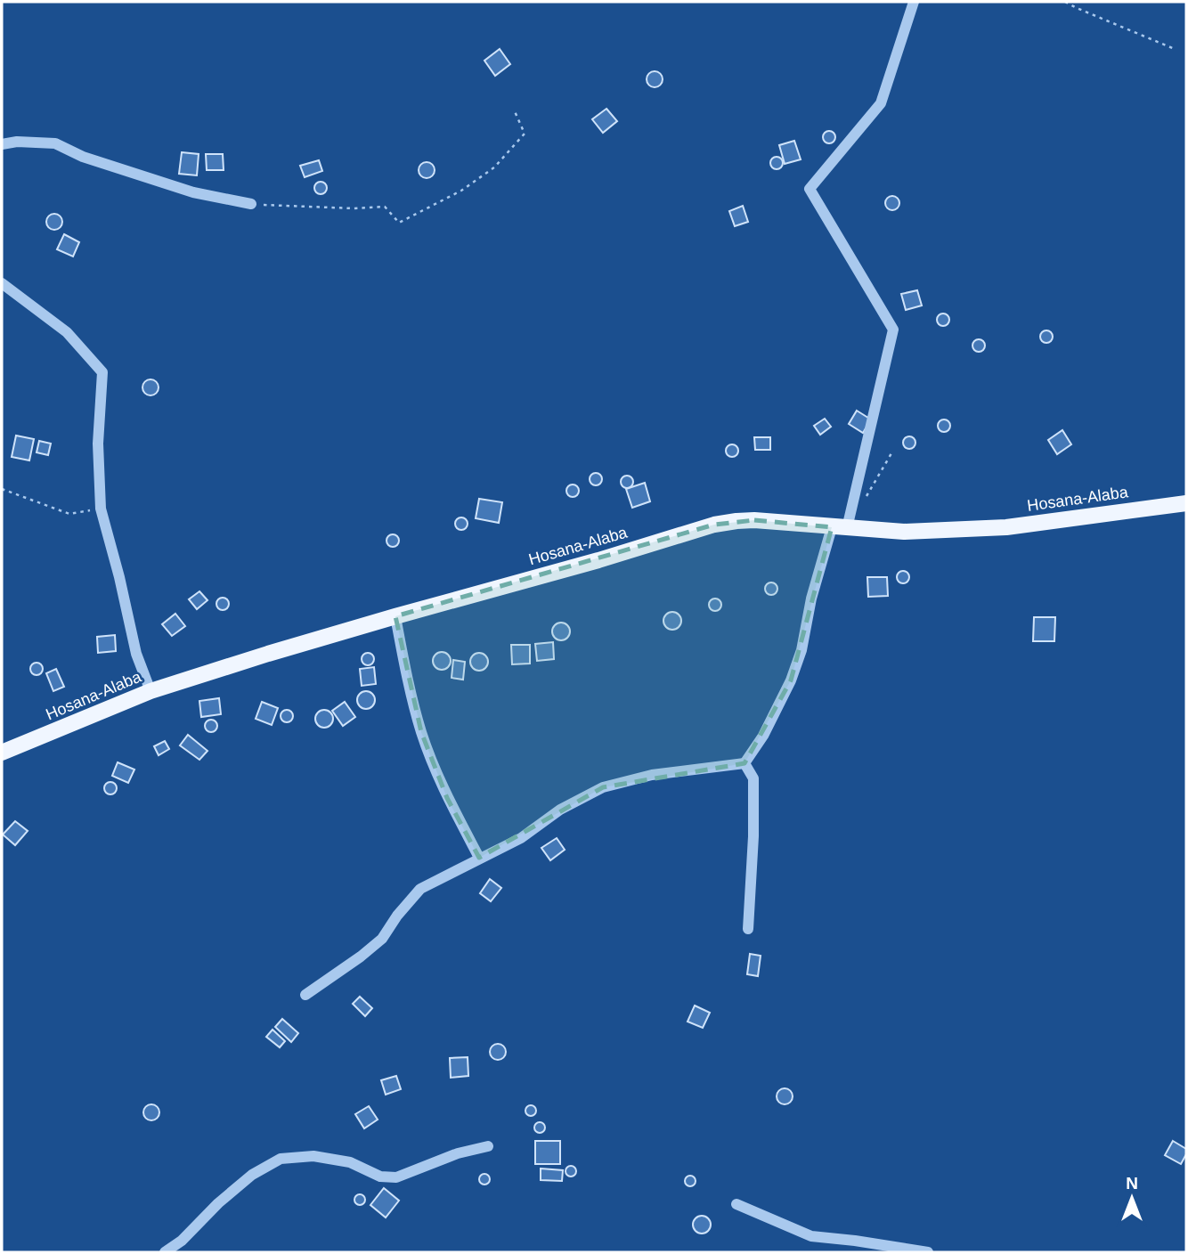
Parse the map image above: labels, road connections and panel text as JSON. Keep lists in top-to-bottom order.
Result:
{
  "streets": {
    "main road": ["Hosana-Alaba"]
  },
  "north": "top"
}
